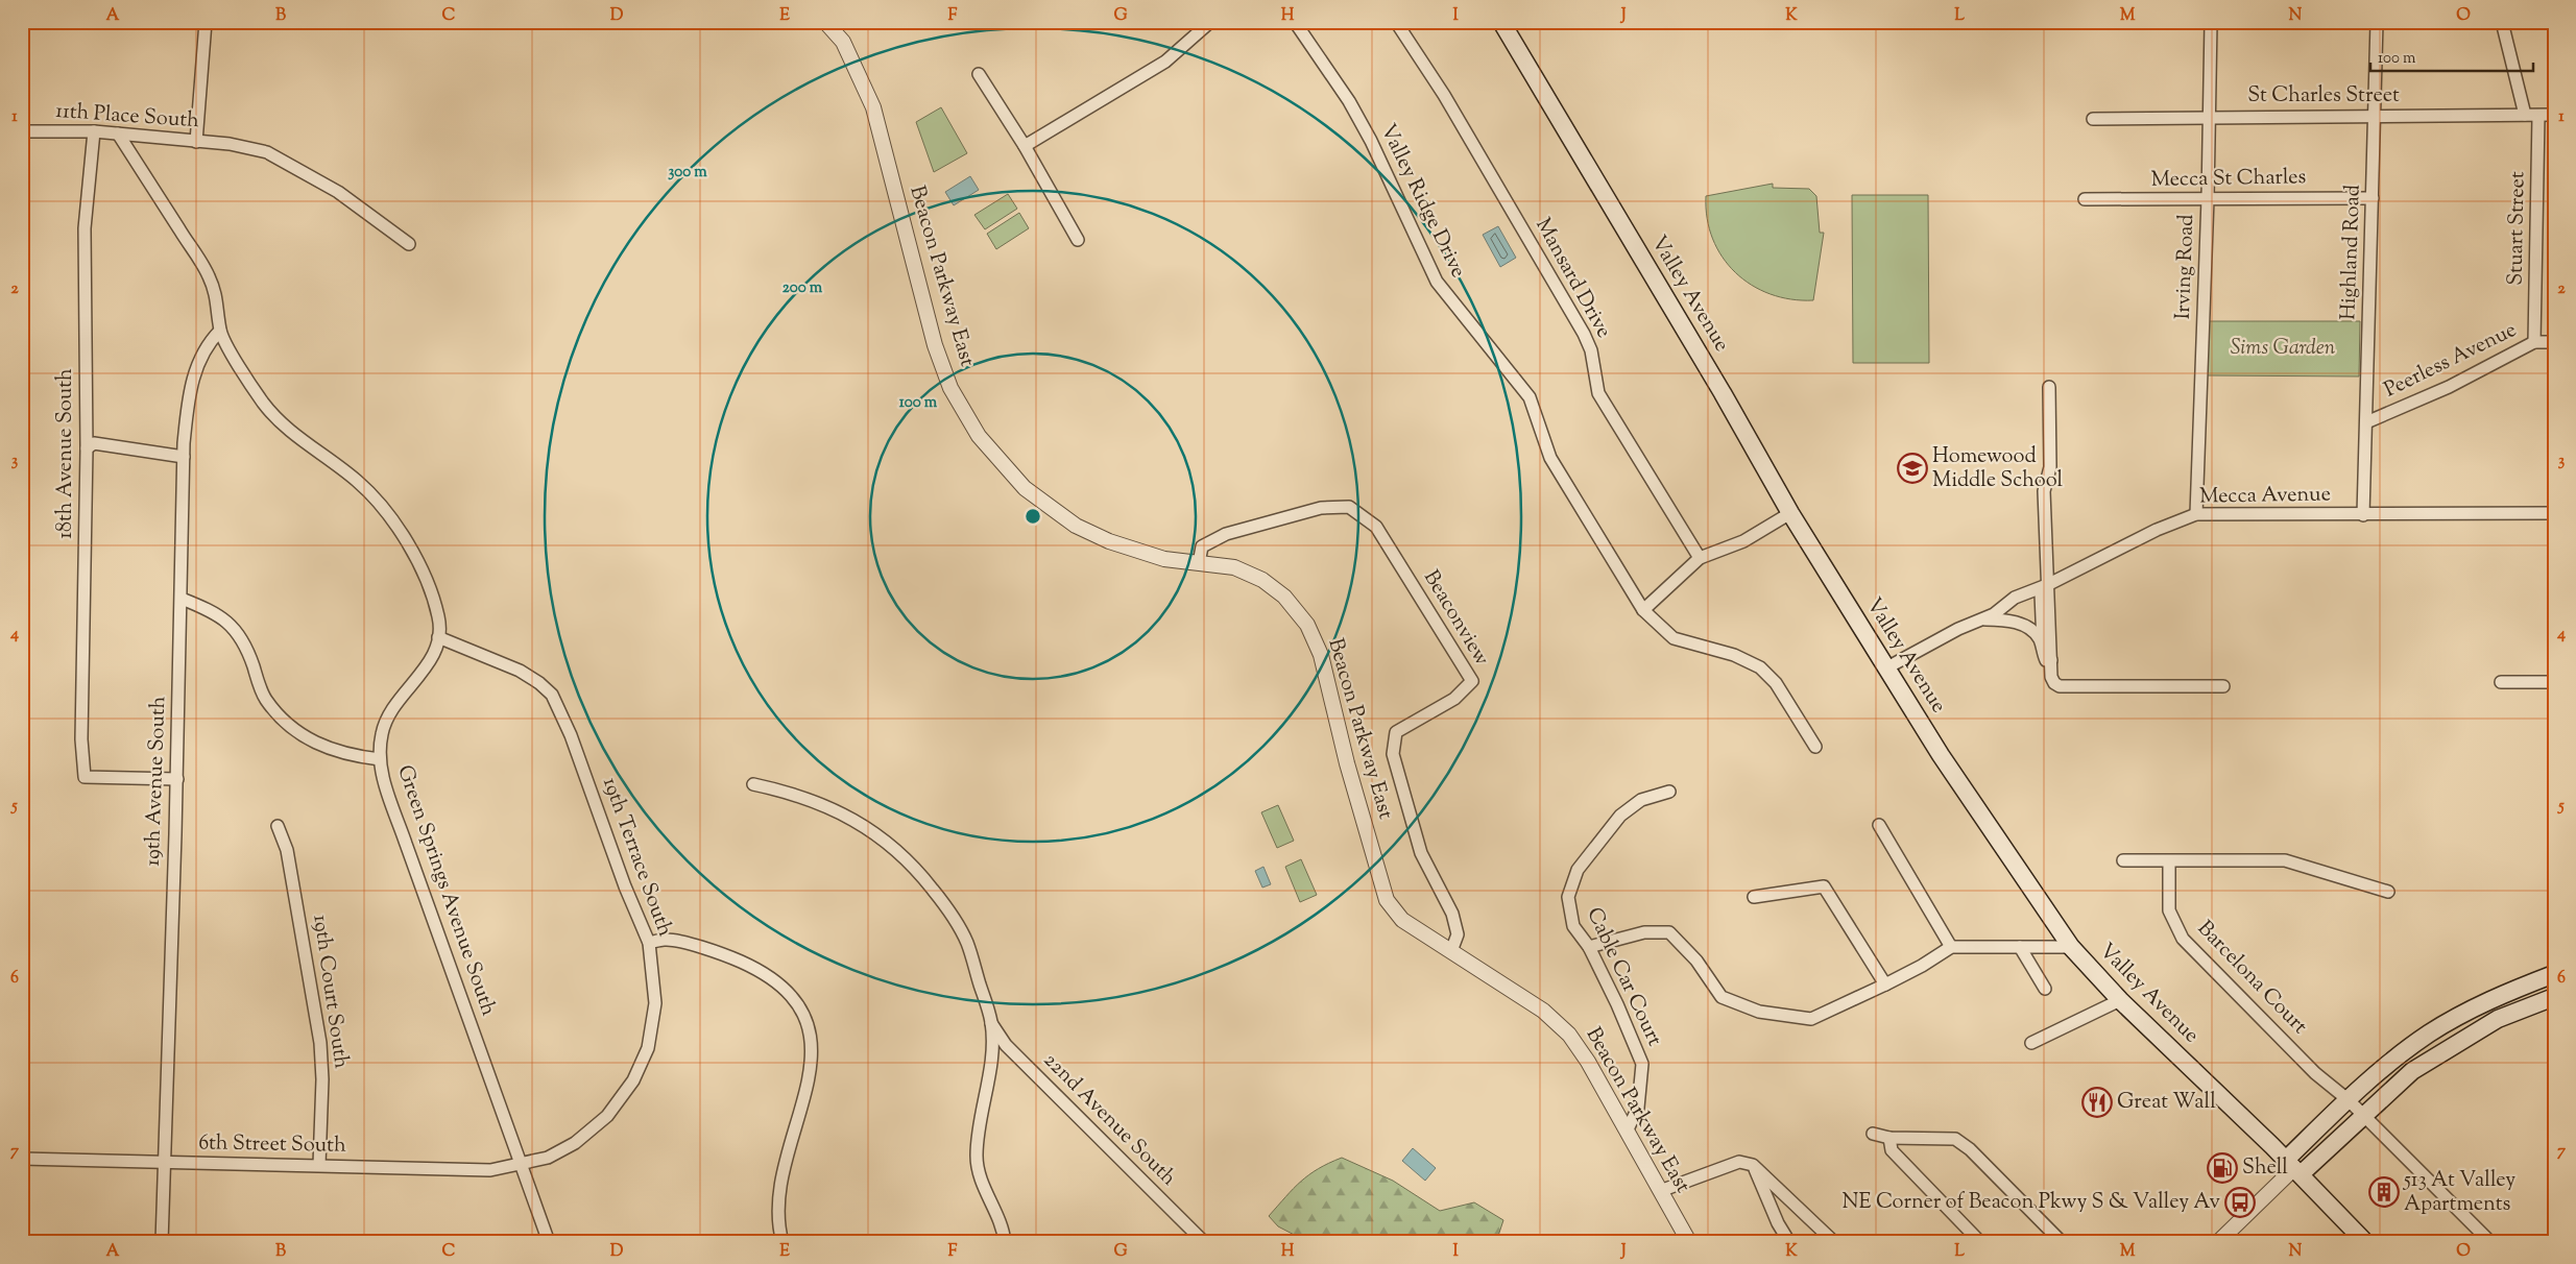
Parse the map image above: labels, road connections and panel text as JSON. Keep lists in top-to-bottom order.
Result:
{
  "streets": {
    "main road": ["Valley Avenue"],
    "street": [
      "St Charles Street",
      "11th Place South",
      "Mecca St Charles",
      "Valley Ridge Drive",
      "Stuart Street",
      "Highland Road",
      "Irving Road",
      "Beacon Parkway East",
      "Mansard Drive",
      "Peerless Avenue",
      "18th Avenue South",
      "Mecca Avenue",
      "Beaconview",
      "19th Avenue South",
      "19th Terrace South",
      "Green Springs Avenue South",
      "Cable Car Court",
      "Barcelona Court",
      "19th Court South",
      "22nd Avenue South",
      "6th Street South"
    ]
  },
  "crossings": [
    ["St Charles Street", "Stuart Street"],
    ["St Charles Street", "Highland Road"],
    ["St Charles Street", "Irving Road"],
    ["11th Place South", "18th Avenue South"],
    ["11th Place South", "Green Springs Avenue South"],
    ["Mecca St Charles", "Highland Road"],
    ["Mecca St Charles", "Irving Road"],
    ["Stuart Street", "Peerless Avenue"],
    ["Highland Road", "Peerless Avenue"],
    ["Highland Road", "Mecca Avenue"],
    ["Irving Road", "Mecca Avenue"],
    ["Beacon Parkway East", "Beaconview"],
    ["Beacon Parkway East", "Cable Car Court"],
    ["Valley Avenue", "Mecca Avenue"],
    ["18th Avenue South", "19th Avenue South"],
    ["19th Avenue South", "Green Springs Avenue South"],
    ["19th Avenue South", "6th Street South"],
    ["19th Terrace South", "Green Springs Avenue South"],
    ["19th Terrace South", "6th Street South"],
    ["Green Springs Avenue South", "6th Street South"],
    ["19th Court South", "6th Street South"]
  ],
  "parks": ["Sims Garden"],
  "places": {
    "school or university": ["Homewood Middle School"],
    "restaurant": ["Great Wall"],
    "fuel station": ["Shell"],
    "building": ["513 At Valley Apartments"],
    "bus stop": ["NE Corner of Beacon Pkwy S & Valley Av"]
  },
  "scale_bar": "100 m",
  "grid": {
    "columns": [
      "A",
      "B",
      "C",
      "D",
      "E",
      "F",
      "G",
      "H",
      "I",
      "J",
      "K",
      "L",
      "M",
      "N",
      "O"
    ],
    "rows": [
      "1",
      "2",
      "3",
      "4",
      "5",
      "6",
      "7"
    ]
  },
  "rings": ["300 m", "200 m", "100 m"]
}
